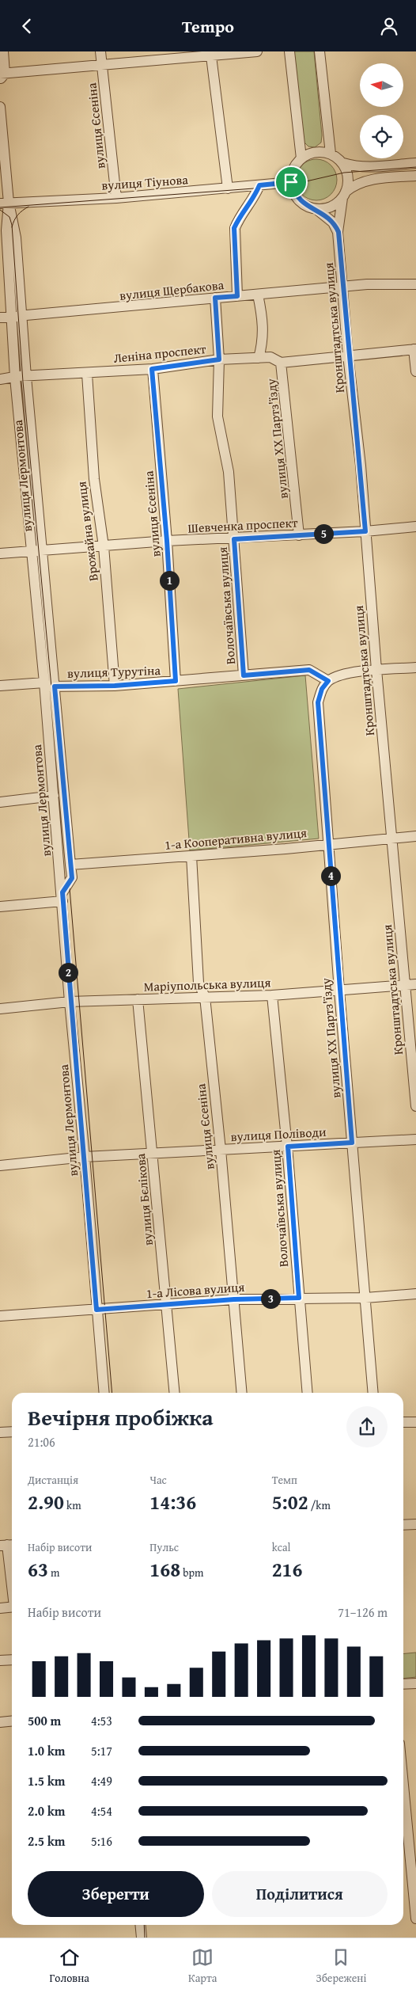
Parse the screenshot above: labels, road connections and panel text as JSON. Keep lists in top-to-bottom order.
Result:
{
  "streets": {
    "street": [
      "вулиця Єсеніна",
      "вулиця Тіунова",
      "вулиця Щербакова",
      "Кронштадтська вулиця",
      "Леніна проспект",
      "вулиця XX Партз'їзду",
      "вулиця Лермонтова",
      "Шевченка проспект",
      "Врожайна вулиця",
      "Волочаївська вулиця",
      "вулиця Турутіна",
      "1-а Кооперативна вулиця",
      "Маріупольська вулиця",
      "вулиця Поліводи",
      "вулиця Бєлікова",
      "1-а Лісова вулиця"
    ]
  },
  "crossings": [
    ["вулиця Єсеніна", "вулиця Тіунова"],
    ["вулиця Єсеніна", "Леніна проспект"],
    ["вулиця Єсеніна", "Шевченка проспект"],
    ["вулиця Єсеніна", "вулиця Турутіна"],
    ["вулиця Єсеніна", "1-а Кооперативна вулиця"],
    ["вулиця Єсеніна", "Маріупольська вулиця"],
    ["вулиця Єсеніна", "вулиця Поліводи"],
    ["вулиця Єсеніна", "1-а Лісова вулиця"],
    ["вулиця Тіунова", "Кронштадтська вулиця"],
    ["вулиця Тіунова", "вулиця Лермонтова"],
    ["вулиця Щербакова", "Кронштадтська вулиця"],
    ["вулиця Щербакова", "вулиця Лермонтова"],
    ["вулиця Щербакова", "Волочаївська вулиця"],
    ["Кронштадтська вулиця", "Леніна проспект"],
    ["Кронштадтська вулиця", "Шевченка проспект"],
    ["Кронштадтська вулиця", "1-а Кооперативна вулиця"],
    ["Кронштадтська вулиця", "Маріупольська вулиця"],
    ["Леніна проспект", "вулиця XX Партз'їзду"],
    ["Леніна проспект", "вулиця Лермонтова"],
    ["Леніна проспект", "Врожайна вулиця"],
    ["Леніна проспект", "Волочаївська вулиця"],
    ["вулиця XX Партз'їзду", "Шевченка проспект"],
    ["вулиця XX Партз'їзду", "вулиця Турутіна"],
    ["вулиця XX Партз'їзду", "1-а Кооперативна вулиця"],
    ["вулиця XX Партз'їзду", "Маріупольська вулиця"],
    ["вулиця XX Партз'їзду", "вулиця Поліводи"],
    ["вулиця XX Партз'їзду", "1-а Лісова вулиця"],
    ["вулиця Лермонтова", "Шевченка проспект"],
    ["вулиця Лермонтова", "вулиця Турутіна"],
    ["вулиця Лермонтова", "1-а Кооперативна вулиця"],
    ["вулиця Лермонтова", "Маріупольська вулиця"],
    ["вулиця Лермонтова", "вулиця Поліводи"],
    ["вулиця Лермонтова", "1-а Лісова вулиця"],
    ["Шевченка проспект", "Врожайна вулиця"],
    ["Шевченка проспект", "Волочаївська вулиця"],
    ["Врожайна вулиця", "вулиця Турутіна"],
    ["Волочаївська вулиця", "вулиця Турутіна"],
    ["Волочаївська вулиця", "Маріупольська вулиця"],
    ["Волочаївська вулиця", "вулиця Поліводи"],
    ["Волочаївська вулиця", "1-а Лісова вулиця"],
    ["Маріупольська вулиця", "вулиця Бєлікова"],
    ["вулиця Поліводи", "вулиця Бєлікова"],
    ["вулиця Бєлікова", "1-а Лісова вулиця"]
  ],
  "north": "left",
  "page": {
    "header": "Tempo",
    "pins": [
      "5",
      "1",
      "4",
      "2",
      "3"
    ],
    "heading": ["Вечірня пробіжка", "21:06"],
    "stats": [
      ["Дистанція", "2.90 km"],
      ["Час", "14:36"],
      ["Темп", "5:02 /km"],
      ["Набір висоти", "63 m"],
      ["Пульс", "168 bpm"],
      ["kcal", "216"]
    ],
    "chart": ["Набір висоти", "71–126 m"],
    "list": [
      {
        "name": "500 m",
        "note": "4:53"
      },
      {
        "name": "1.0 km",
        "note": "5:17"
      },
      {
        "name": "1.5 km",
        "note": "4:49"
      },
      {
        "name": "2.0 km",
        "note": "4:54"
      },
      {
        "name": "2.5 km",
        "note": "5:16"
      }
    ],
    "buttons": ["Зберегти", "Поділитися"],
    "tabs": ["Головна", "Карта", "Збережені"]
  }
}
